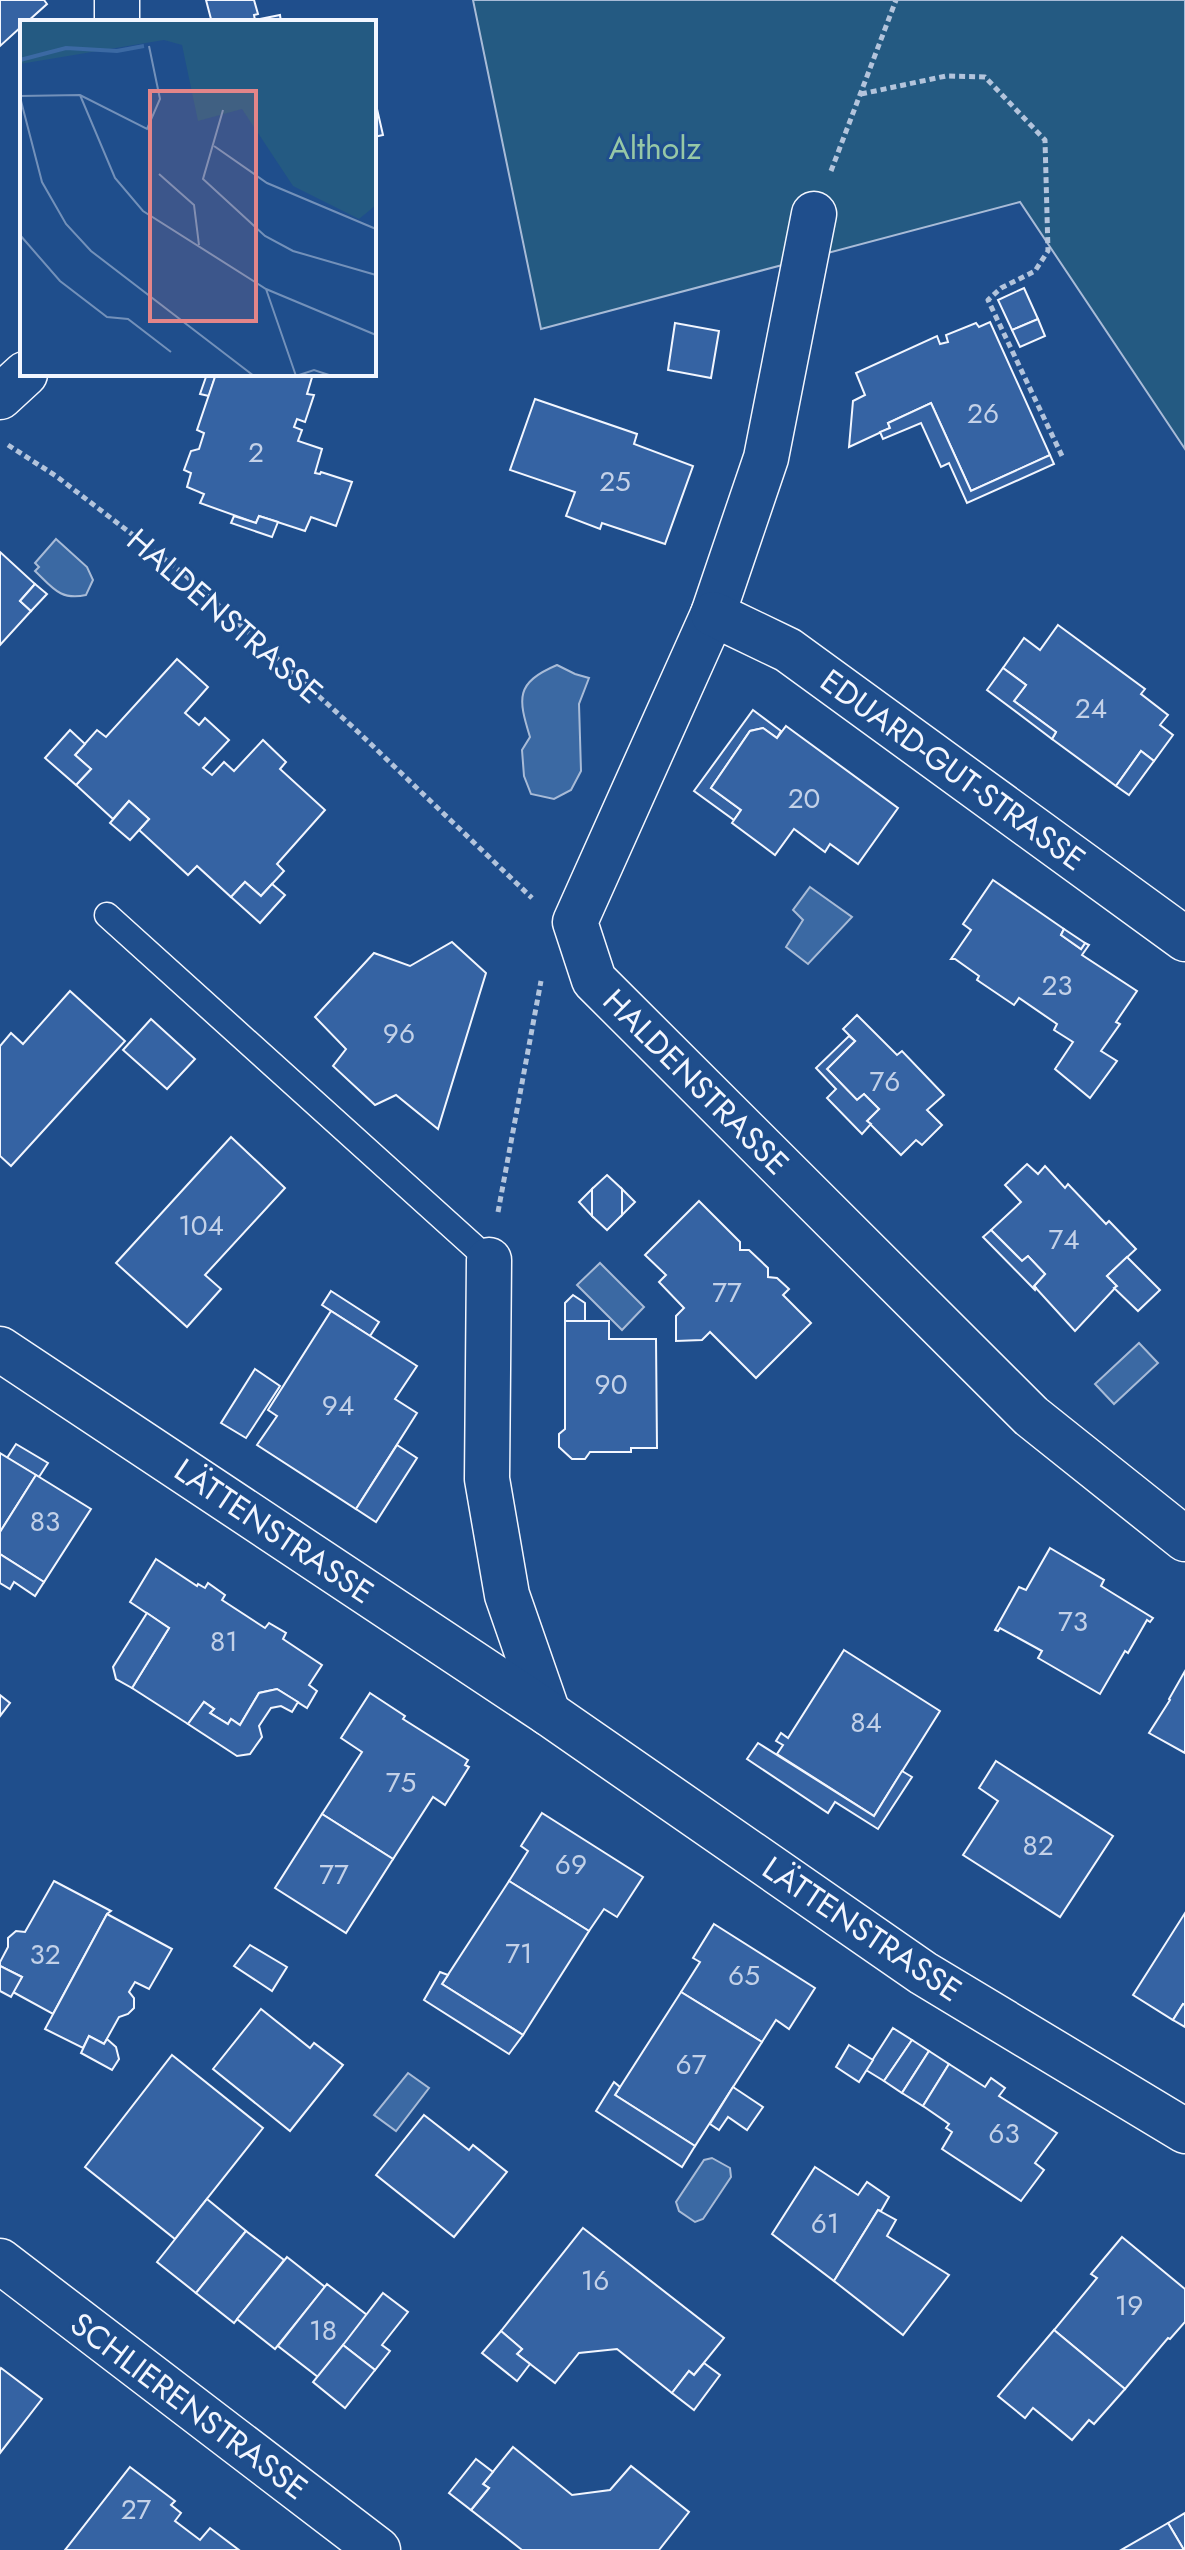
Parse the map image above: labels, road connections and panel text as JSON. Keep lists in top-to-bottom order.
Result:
{
  "streets": {
    "street": [
      "HALDENSTRASSE",
      "EDUARD-GUT-STRASSE",
      "LÄTTENSTRASSE",
      "SCHLIERENSTRASSE"
    ]
  },
  "parks": ["Altholz"],
  "house_numbers": [
    "26",
    "2",
    "25",
    "24",
    "20",
    "23",
    "96",
    "76",
    "104",
    "74",
    "77",
    "90",
    "94",
    "83",
    "73",
    "81",
    "84",
    "75",
    "82",
    "69",
    "77",
    "71",
    "32",
    "65",
    "67",
    "63",
    "61",
    "16",
    "19",
    "18",
    "27"
  ]
}
